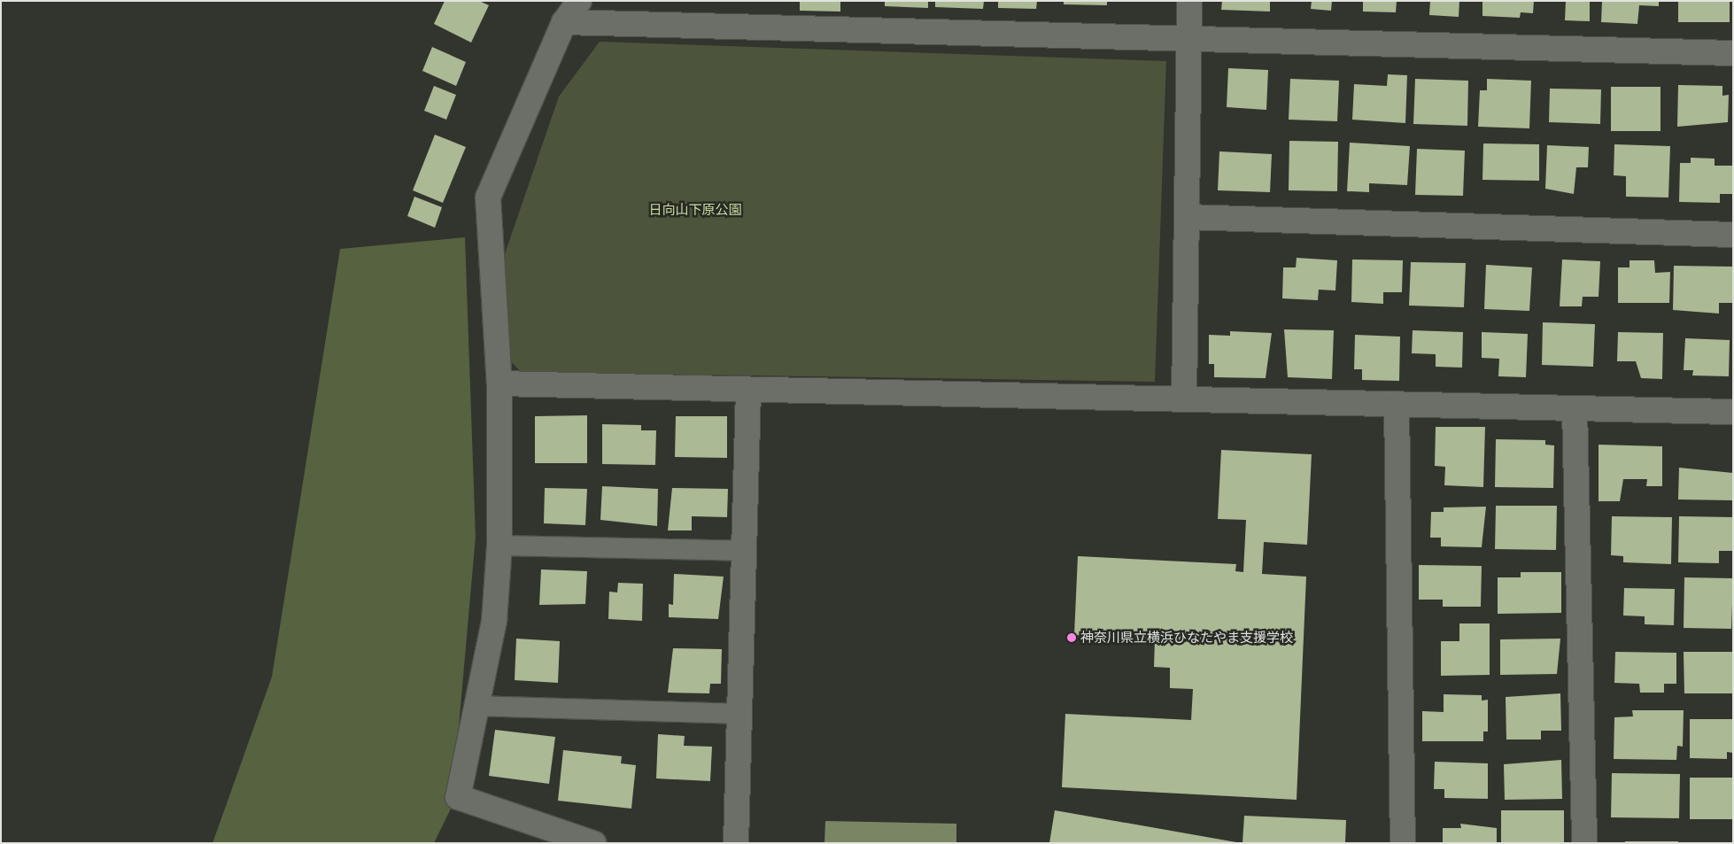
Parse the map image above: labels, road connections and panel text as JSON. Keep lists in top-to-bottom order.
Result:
{
  "parks": ["日向山下原公園"],
  "places": ["神奈川県立横浜ひなたやま支援学校"]
}
